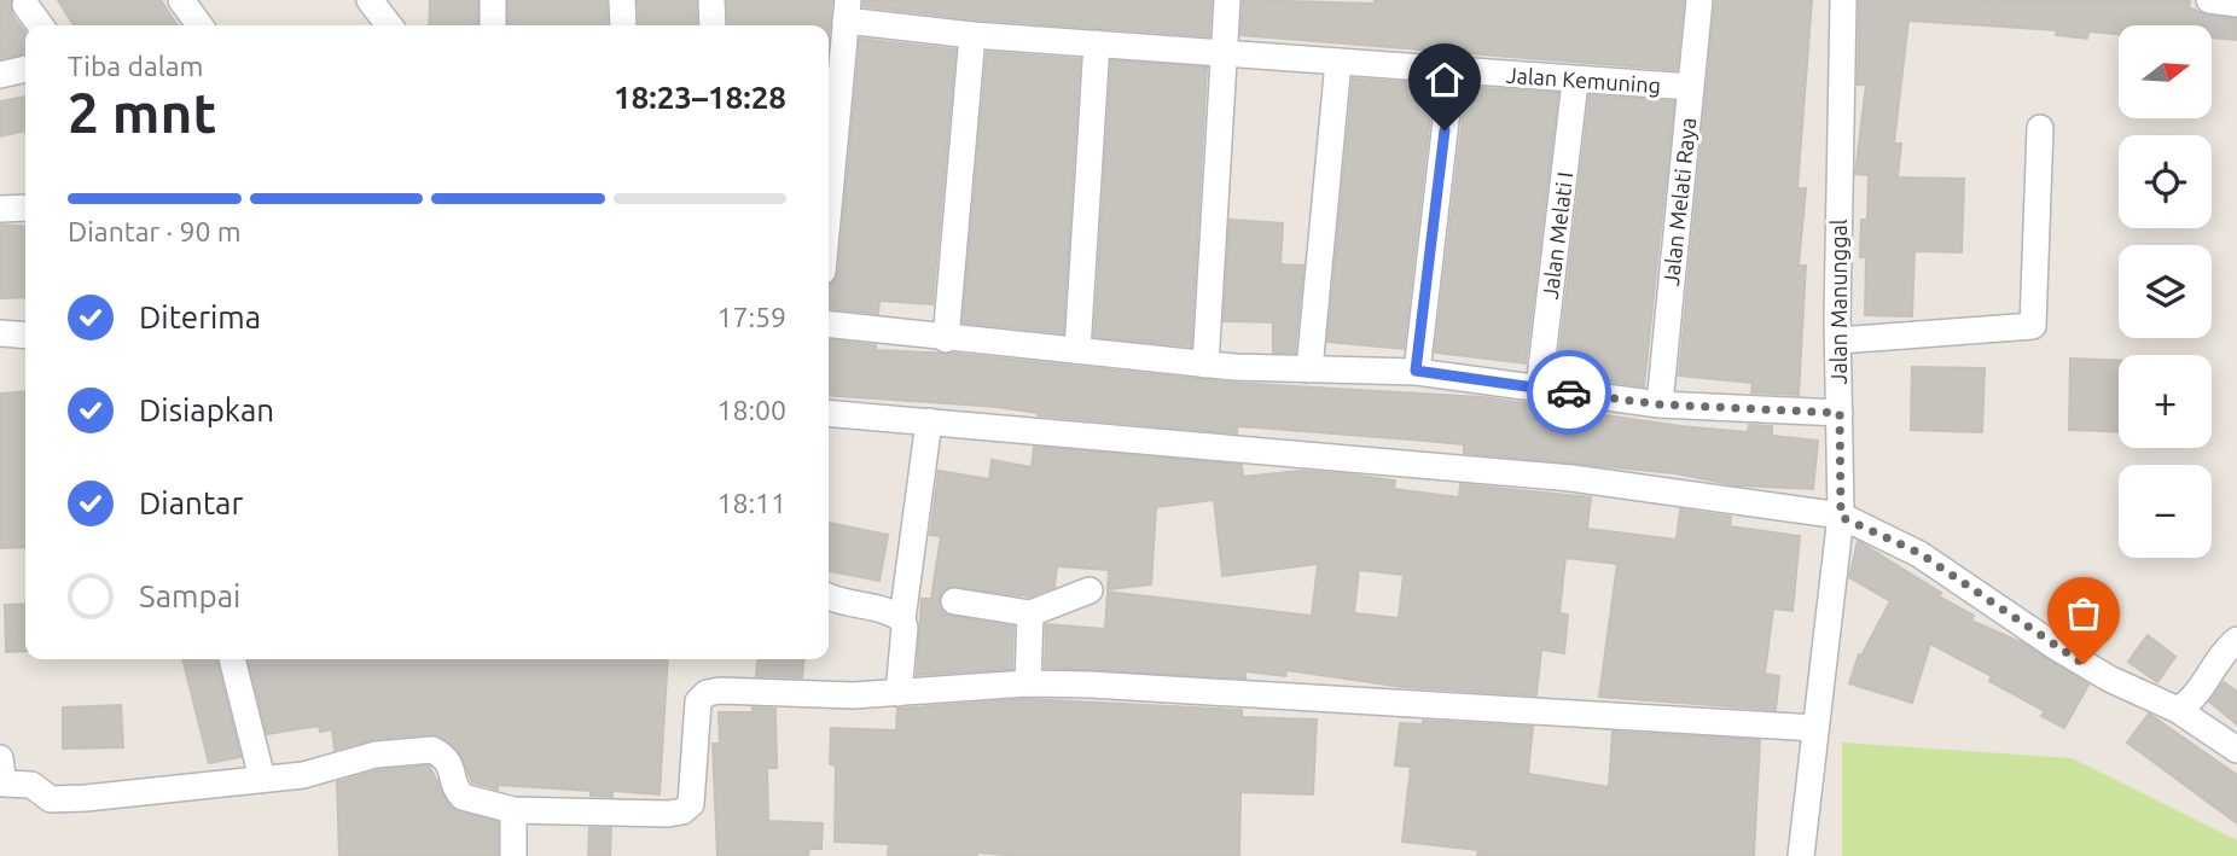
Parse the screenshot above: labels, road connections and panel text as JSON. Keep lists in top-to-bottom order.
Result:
{
  "streets": {
    "street": [
      "Jalan Kemuning",
      "Jalan Melati Raya",
      "Jalan Melati I",
      "Jalan Manunggal"
    ]
  },
  "crossings": [
    ["Jalan Kemuning", "Jalan Melati Raya"],
    ["Jalan Kemuning", "Jalan Melati I"]
  ],
  "north": "right",
  "page": {
    "map_buttons": ["+", "−"],
    "heading": ["2 mnt", "Tiba dalam", "18:23–18:28"],
    "bar": "Diantar · 90 m",
    "list": [
      ["Diterima", "17:59"],
      ["Disiapkan", "18:00"],
      ["Diantar", "18:11"],
      "Sampai"
    ]
  }
}
